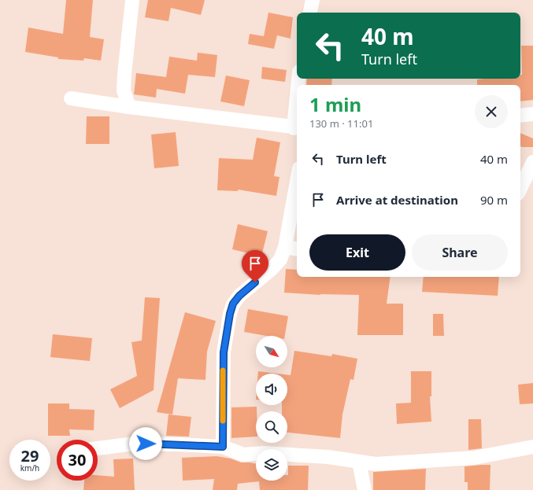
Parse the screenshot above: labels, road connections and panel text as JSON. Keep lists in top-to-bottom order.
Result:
{
  "north": "bottom right",
  "page": {
    "turn": ["40 m", "Turn left"],
    "heading": ["1 min", "130 m · 11:01"],
    "list": [
      {
        "name": "Turn left",
        "value": "40 m"
      },
      {
        "name": "Arrive at destination",
        "value": "90 m"
      }
    ],
    "buttons": ["Exit", "Share"],
    "speed": "29 km/h",
    "limit": "30"
  }
}
